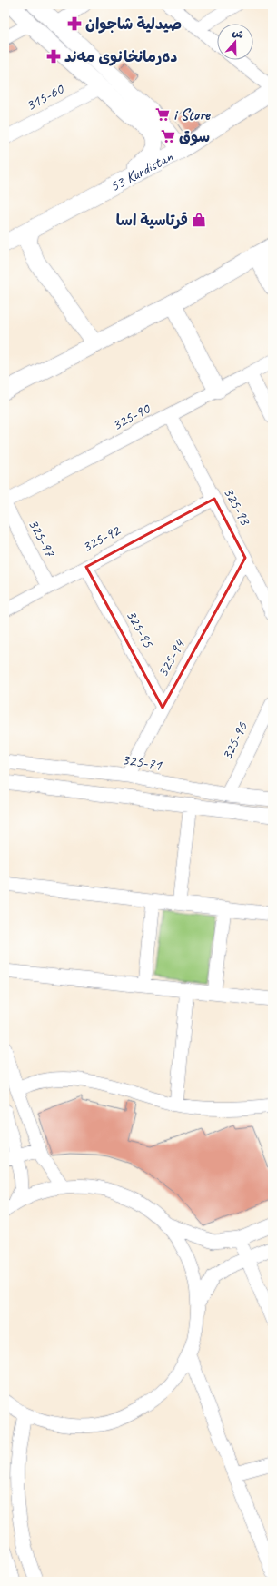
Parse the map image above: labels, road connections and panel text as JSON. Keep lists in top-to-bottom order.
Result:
{
  "streets": {
    "main road": ["53 Kurdistan"],
    "street": [
      "315-60",
      "325-90",
      "325-93",
      "325-97",
      "325-92",
      "325-95",
      "325-94",
      "325-96",
      "325-71"
    ]
  },
  "crossings": [
    ["325-90", "325-93"],
    ["325-90", "325-97"],
    ["325-93", "325-92"],
    ["325-93", "325-94"],
    ["325-97", "325-92"],
    ["325-92", "325-95"],
    ["325-95", "325-94"],
    ["325-94", "325-71"],
    ["325-96", "325-71"]
  ],
  "places": {
    "pharmacy": ["صيدلية شاجوان", "دەرمانخانوی مەند"],
    "supermarket": ["i Store", "سوق"],
    "shop": ["قرتاسیة اسا"]
  },
  "north": "top"
}
